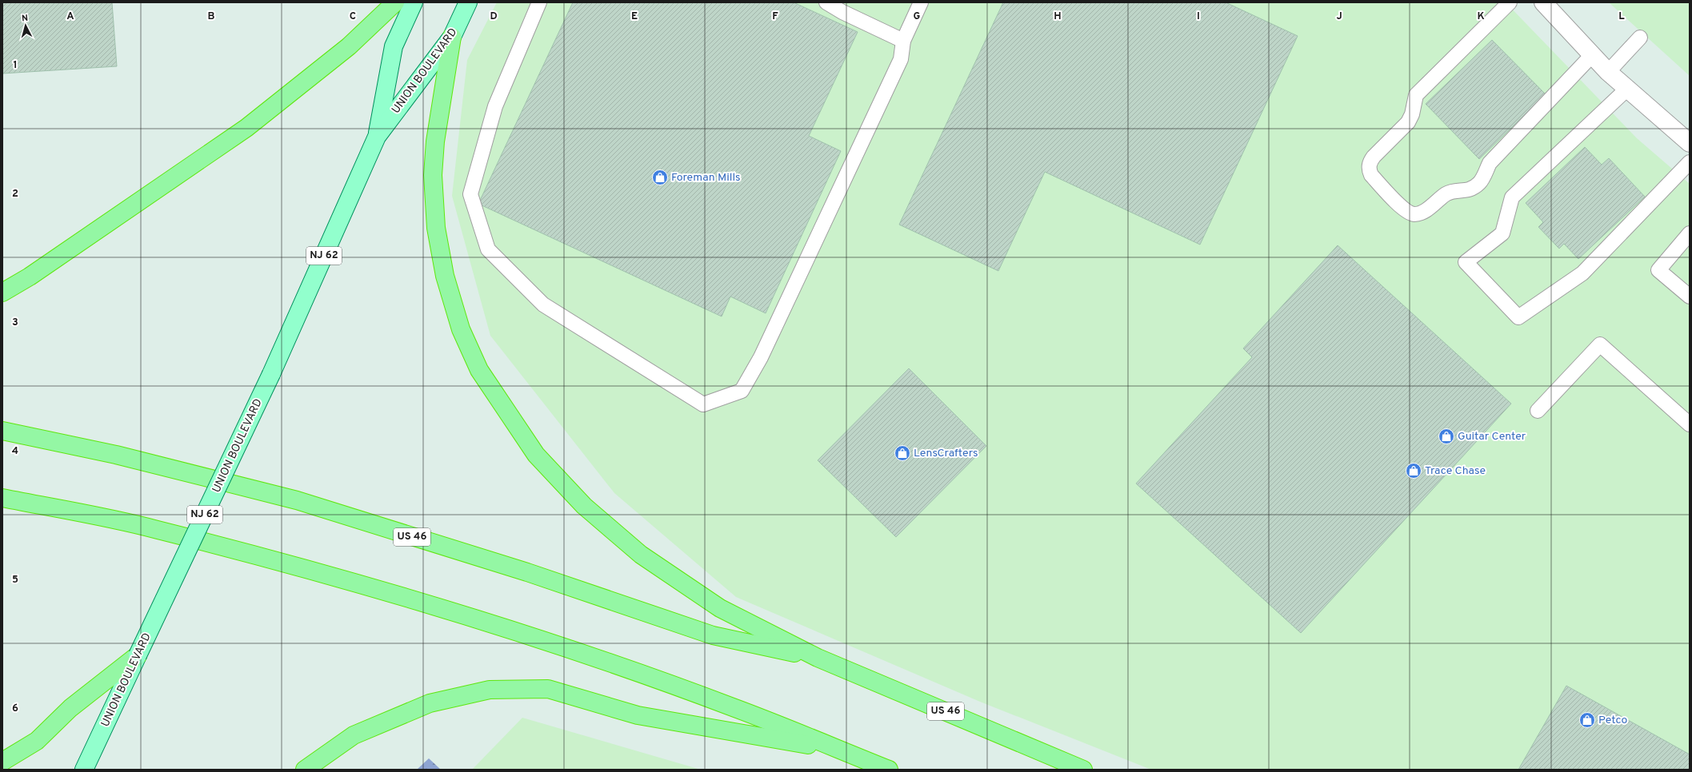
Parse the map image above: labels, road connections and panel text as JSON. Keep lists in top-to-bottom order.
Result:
{
  "streets": {
    "highway": ["US 46"],
    "main road": ["UNION BOULEVARD", "NJ 62"]
  },
  "places": {
    "shop": [
      "Foreman Mills",
      "Guitar Center",
      "LensCrafters",
      "Trace Chase",
      "Petco"
    ]
  },
  "north": "top",
  "grid": {
    "columns": [
      "A",
      "B",
      "C",
      "D",
      "E",
      "F",
      "G",
      "H",
      "I",
      "J",
      "K",
      "L"
    ],
    "rows": [
      "1",
      "2",
      "3",
      "4",
      "5",
      "6"
    ]
  }
}
